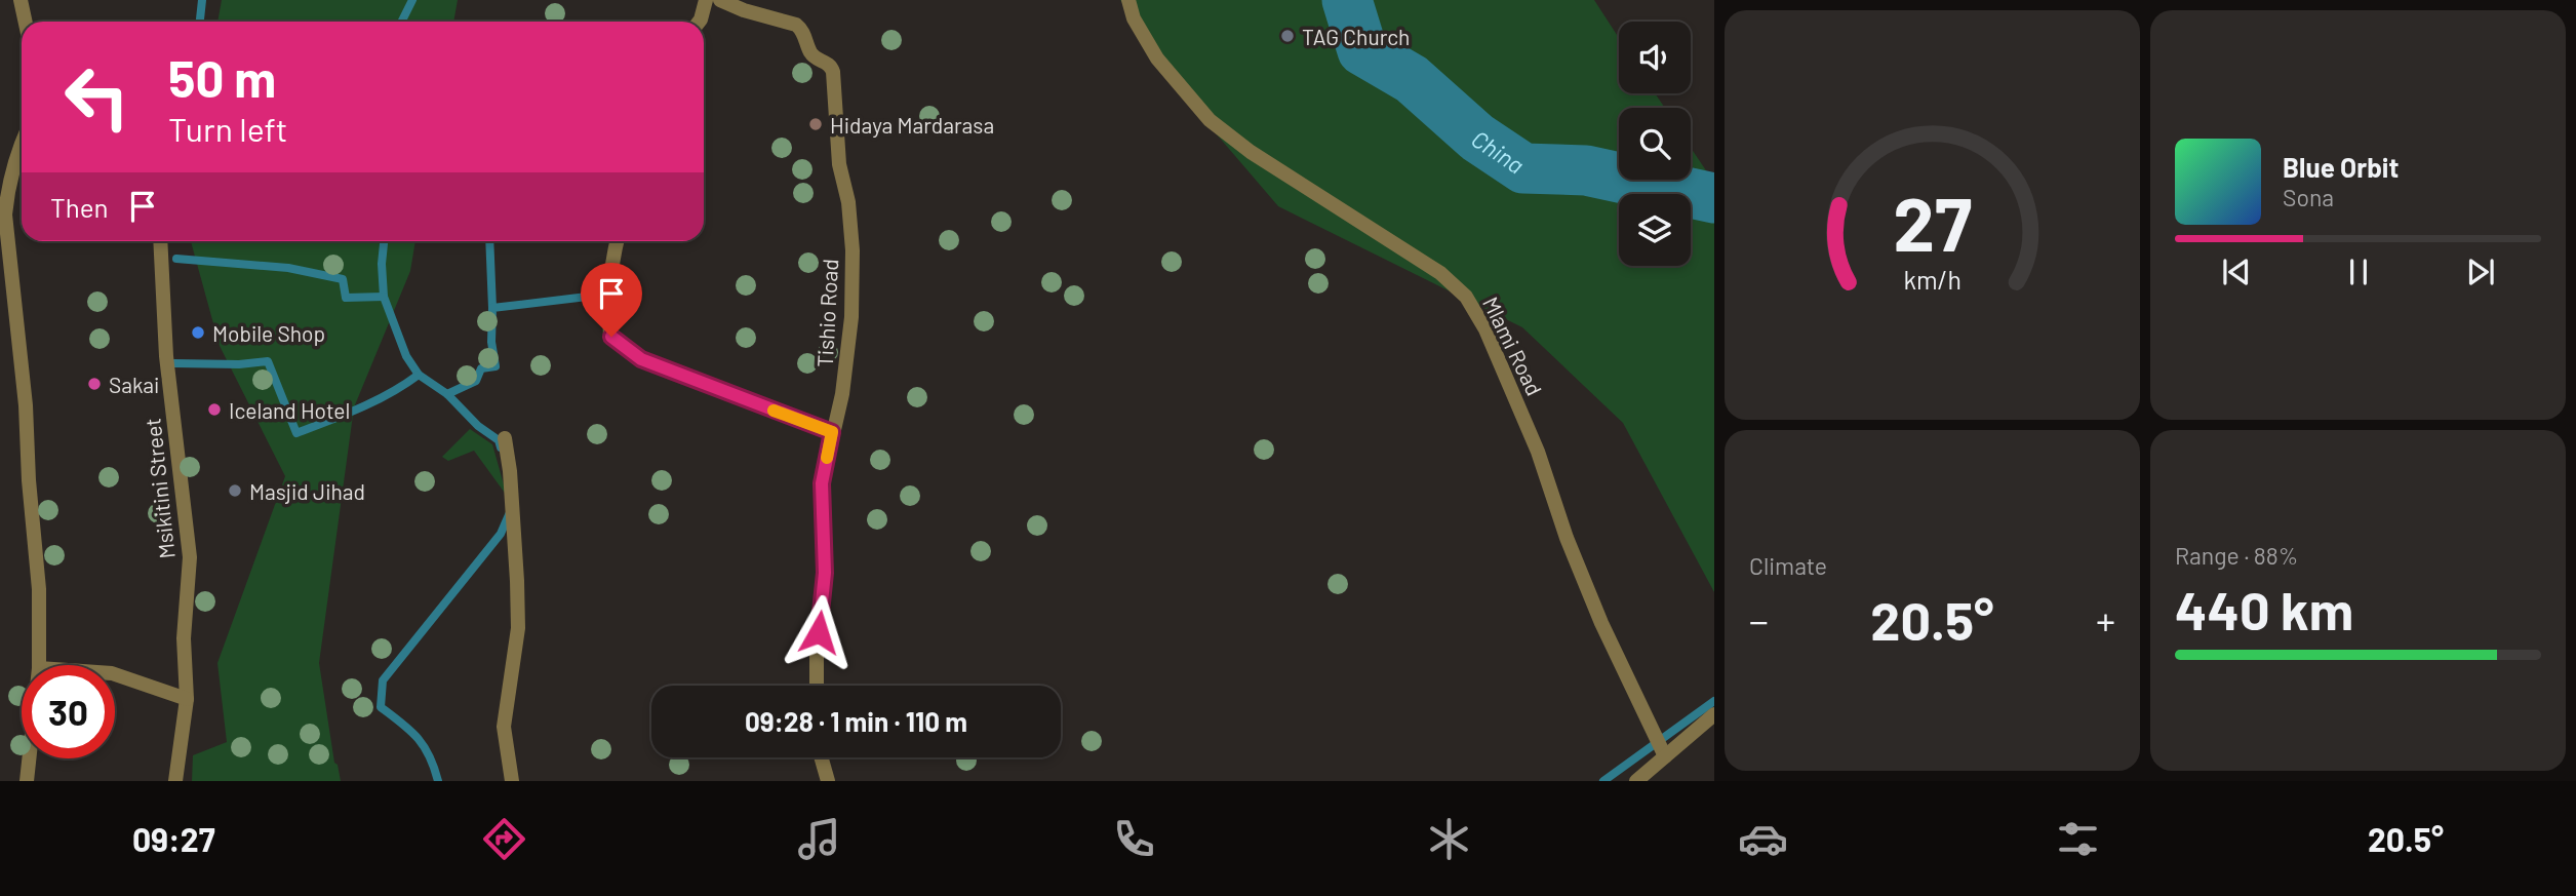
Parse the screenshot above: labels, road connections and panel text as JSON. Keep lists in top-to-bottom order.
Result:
{
  "streets": {
    "street": ["Tishio Road", "Mlami Road", "Msikitini Street"]
  },
  "water": ["China"],
  "places": [
    "TAG Church",
    "Hidaya Mardarasa",
    "Mobile Shop",
    "Sakai",
    "Iceland Hotel",
    "Masjid Jihad"
  ],
  "page": {
    "turn": ["50 m", "Turn left"],
    "song": ["Blue Orbit", "Sona"],
    "then": "Then",
    "tile": [
      "Climate",
      ["Range · 88%", "440 km"]
    ],
    "heat": ["−", "20.5°", "+"],
    "limit": "30",
    "trip": "09:28 · 1 min · 110 m",
    "tabs": ["09:27", "20.5°"],
    "gauge": ["27", "km/h"]
  }
}
